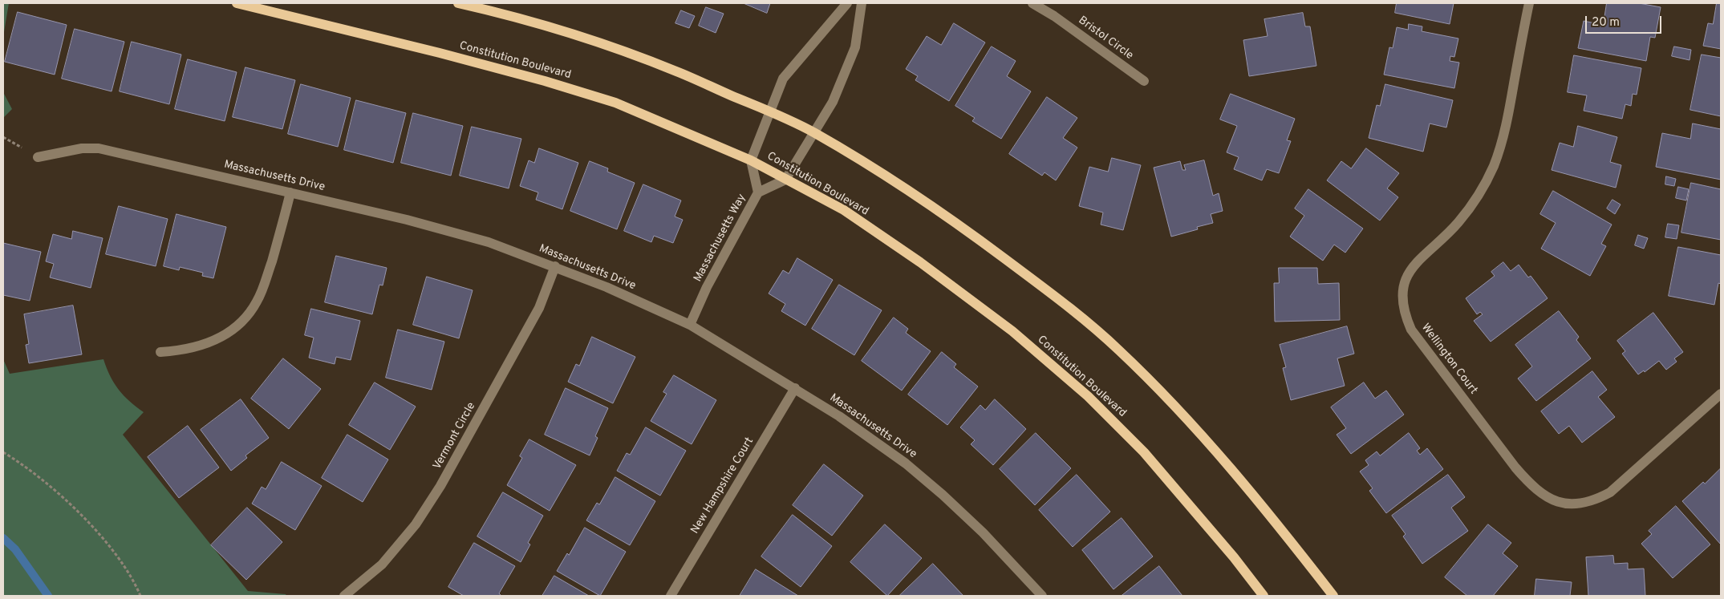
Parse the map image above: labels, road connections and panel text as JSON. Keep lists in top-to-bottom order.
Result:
{
  "streets": {
    "main road": ["Constitution Boulevard"],
    "street": [
      "Bristol Circle",
      "Massachusetts Drive",
      "Massachusetts Way",
      "Wellington Court",
      "Vermont Circle",
      "New Hampshire Court"
    ]
  },
  "crossings": [
    ["Constitution Boulevard", "Massachusetts Way"],
    ["Massachusetts Drive", "Massachusetts Way"],
    ["Massachusetts Drive", "Vermont Circle"],
    ["Massachusetts Drive", "New Hampshire Court"]
  ],
  "scale_bar": "20 m"
}
